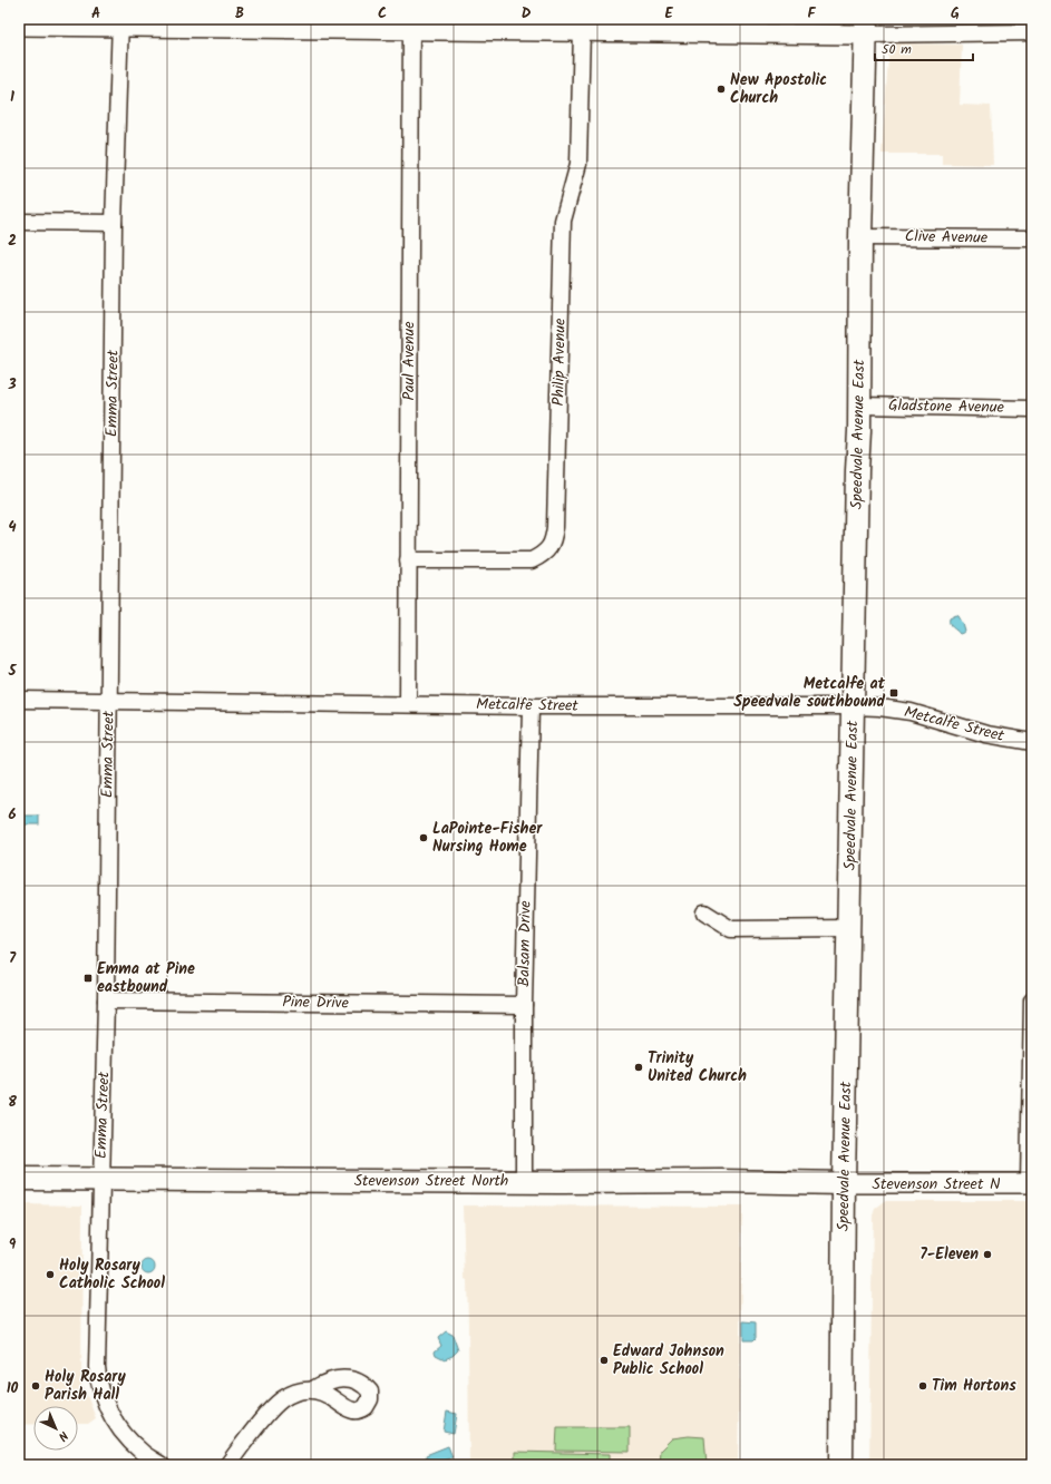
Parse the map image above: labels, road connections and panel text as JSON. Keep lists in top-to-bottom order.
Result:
{
  "streets": {
    "main road": ["Speedvale Avenue East", "Stevenson Street North"],
    "street": [
      "Clive Avenue",
      "Paul Avenue",
      "Philip Avenue",
      "Emma Street",
      "Gladstone Avenue",
      "Metcalfe Street",
      "Balsam Drive",
      "Pine Drive",
      "Stevenson Street N"
    ]
  },
  "crossings": [
    ["Clive Avenue", "Speedvale Avenue East"],
    ["Paul Avenue", "Philip Avenue"],
    ["Paul Avenue", "Metcalfe Street"],
    ["Emma Street", "Metcalfe Street"],
    ["Emma Street", "Pine Drive"],
    ["Emma Street", "Stevenson Street North"],
    ["Gladstone Avenue", "Speedvale Avenue East"],
    ["Speedvale Avenue East", "Metcalfe Street"],
    ["Speedvale Avenue East", "Stevenson Street North"],
    ["Speedvale Avenue East", "Stevenson Street N"],
    ["Metcalfe Street", "Balsam Drive"],
    ["Balsam Drive", "Pine Drive"],
    ["Balsam Drive", "Stevenson Street North"],
    ["Stevenson Street North", "Stevenson Street N"]
  ],
  "places": {
    "other": [
      "New Apostolic Church",
      "LaPointe-Fisher Nursing Home",
      "Trinity United Church",
      "7-Eleven",
      "Holy Rosary Catholic School",
      "Edward Johnson Public School",
      "Holy Rosary Parish Hall",
      "Tim Hortons"
    ],
    "transit": ["Metcalfe at Speedvale southbound", "Emma at Pine eastbound"]
  },
  "scale_bar": "50 m",
  "north": "bottom right",
  "grid": {
    "columns": [
      "A",
      "B",
      "C",
      "D",
      "E",
      "F",
      "G"
    ],
    "rows": [
      "1",
      "2",
      "3",
      "4",
      "5",
      "6",
      "7",
      "8",
      "9",
      "10"
    ]
  }
}
